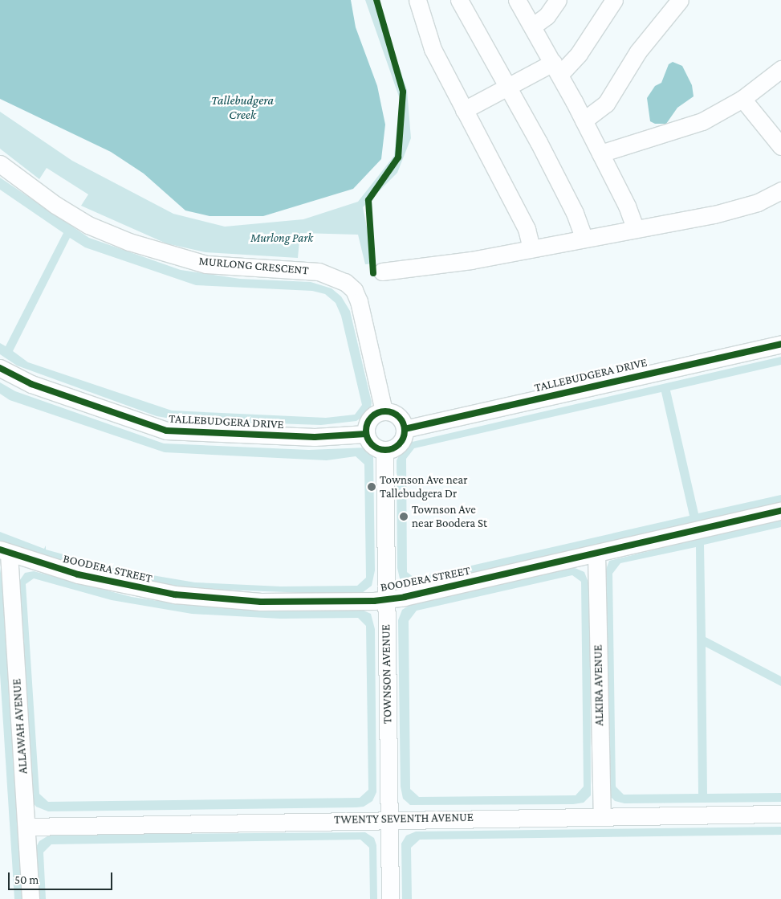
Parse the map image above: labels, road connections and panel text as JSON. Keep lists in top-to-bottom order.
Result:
{
  "streets": {
    "street": [
      "MURLONG CRESCENT",
      "TALLEBUDGERA DRIVE",
      "BOODERA STREET",
      "TOWNSON AVENUE",
      "ALKIRA AVENUE",
      "ALLAWAH AVENUE",
      "TWENTY SEVENTH AVENUE"
    ]
  },
  "crossings": [
    ["MURLONG CRESCENT", "TALLEBUDGERA DRIVE"],
    ["MURLONG CRESCENT", "TOWNSON AVENUE"],
    ["TALLEBUDGERA DRIVE", "TOWNSON AVENUE"],
    ["BOODERA STREET", "TOWNSON AVENUE"],
    ["BOODERA STREET", "ALKIRA AVENUE"],
    ["BOODERA STREET", "ALLAWAH AVENUE"],
    ["TOWNSON AVENUE", "TWENTY SEVENTH AVENUE"],
    ["ALKIRA AVENUE", "TWENTY SEVENTH AVENUE"],
    ["ALLAWAH AVENUE", "TWENTY SEVENTH AVENUE"]
  ],
  "water": ["Tallebudgera Creek"],
  "parks": ["Murlong Park"],
  "places": ["Townson Ave near Tallebudgera Dr", "Townson Ave near Boodera St"],
  "scale_bar": "50 m"
}
